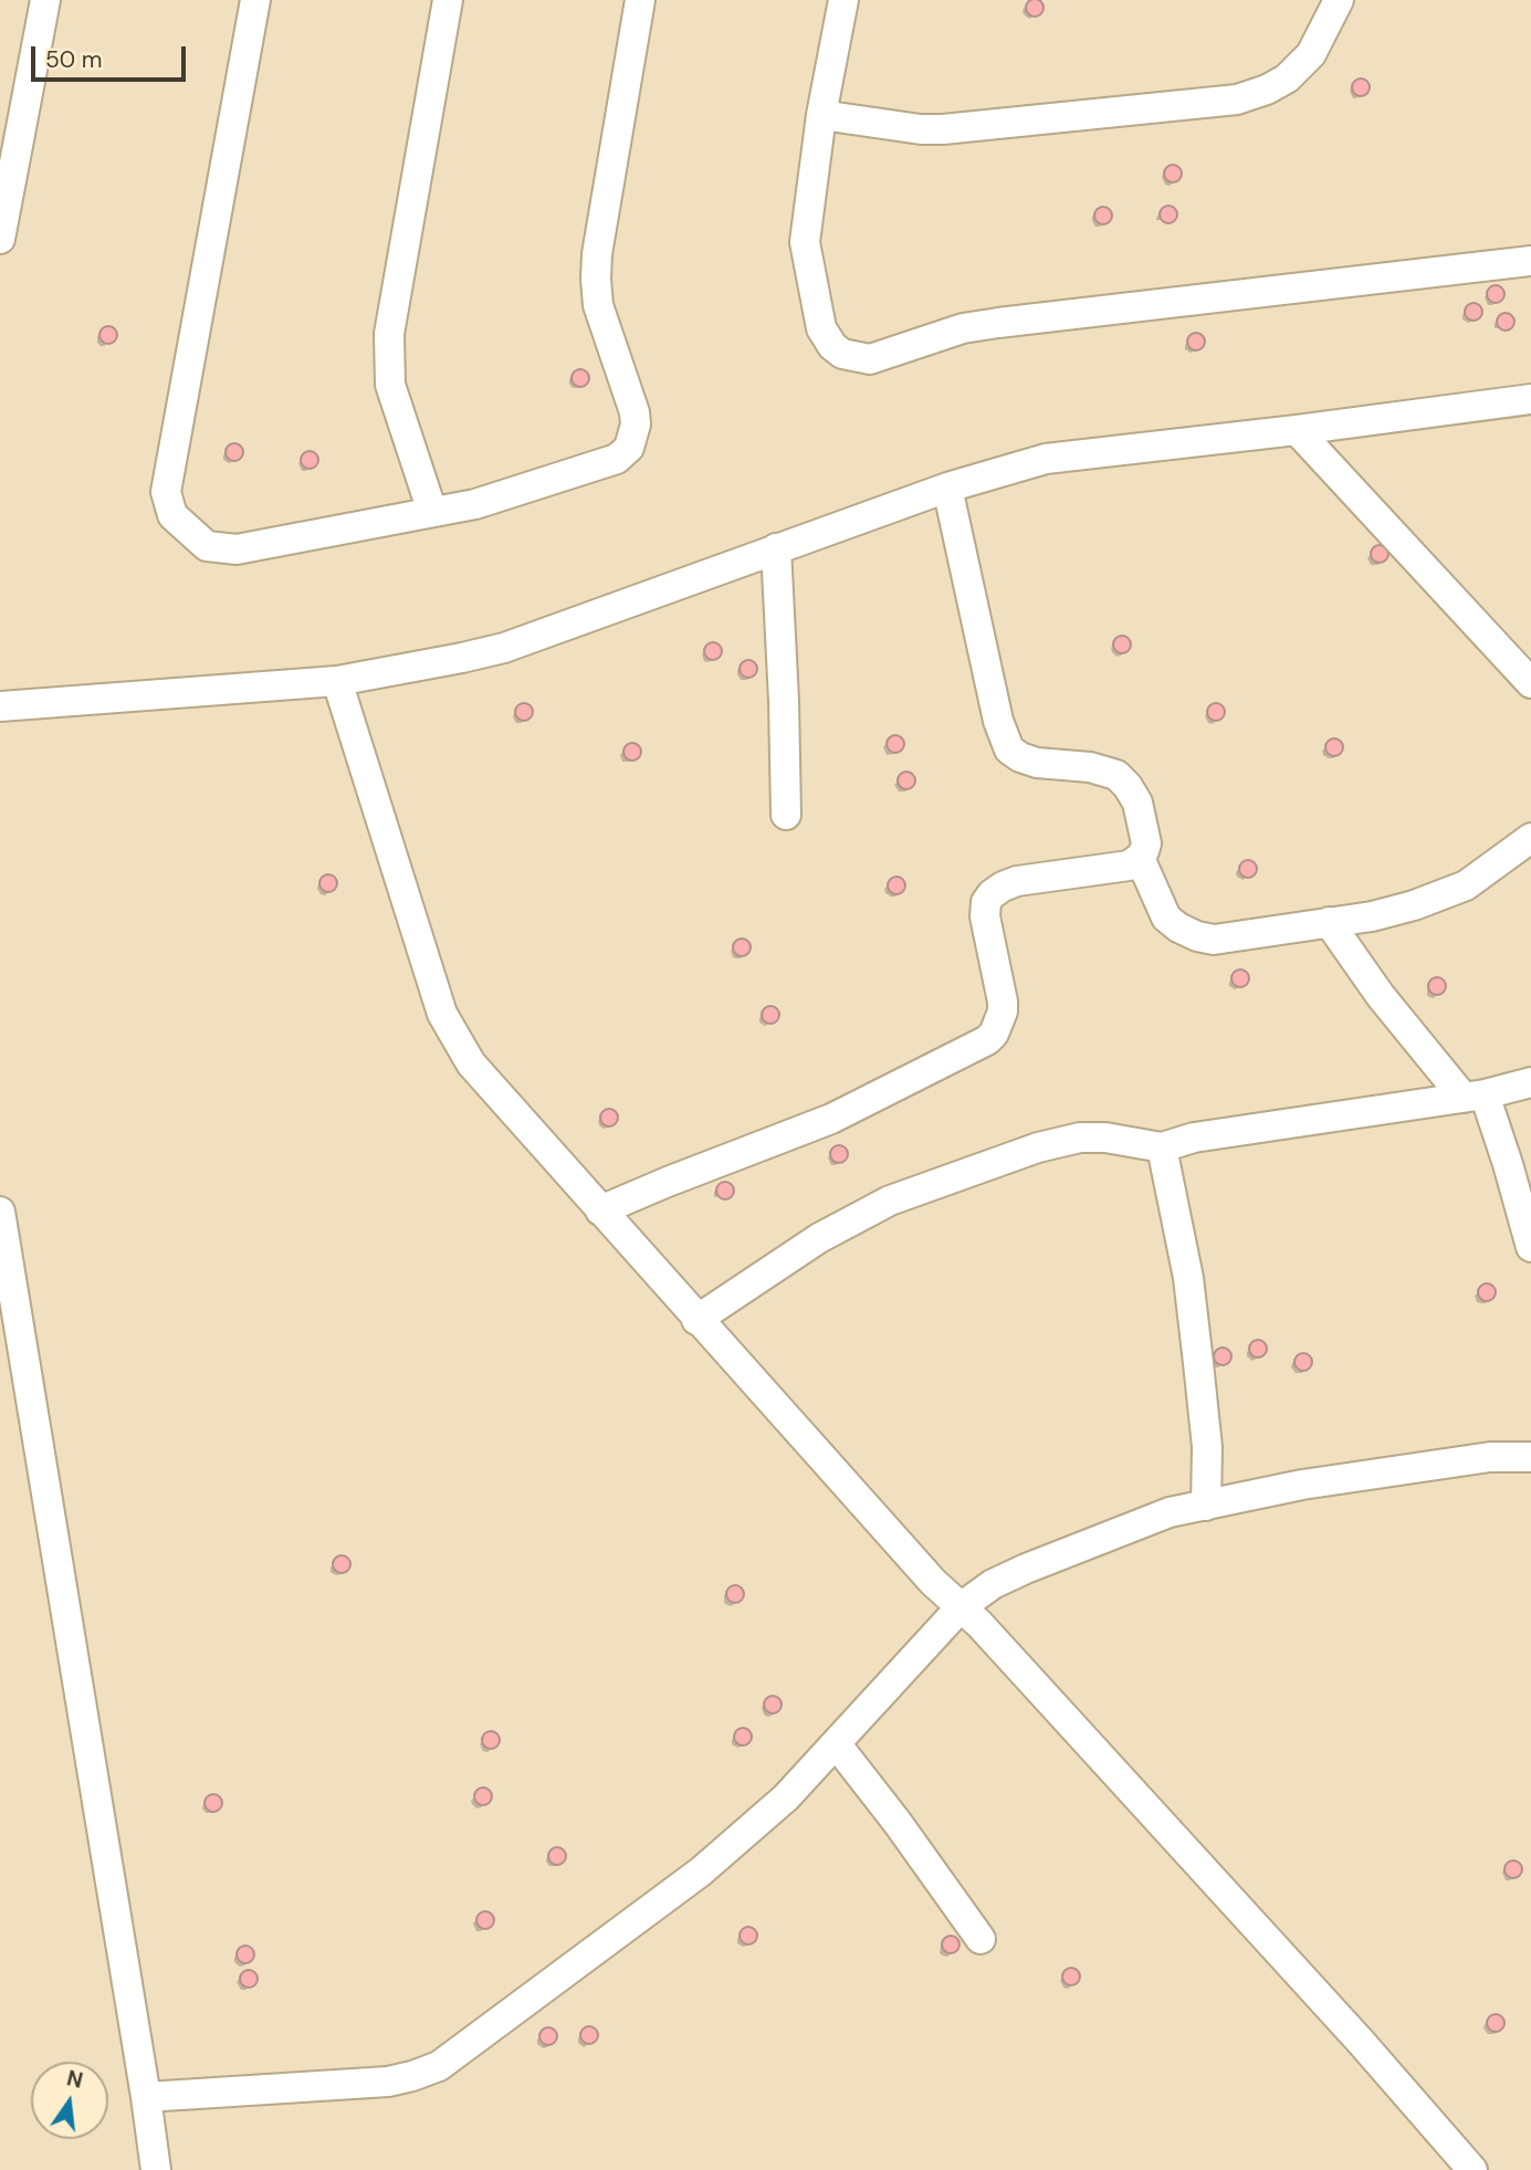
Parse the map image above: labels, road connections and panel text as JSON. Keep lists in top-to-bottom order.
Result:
{
  "scale_bar": "50 m",
  "north": "top"
}
